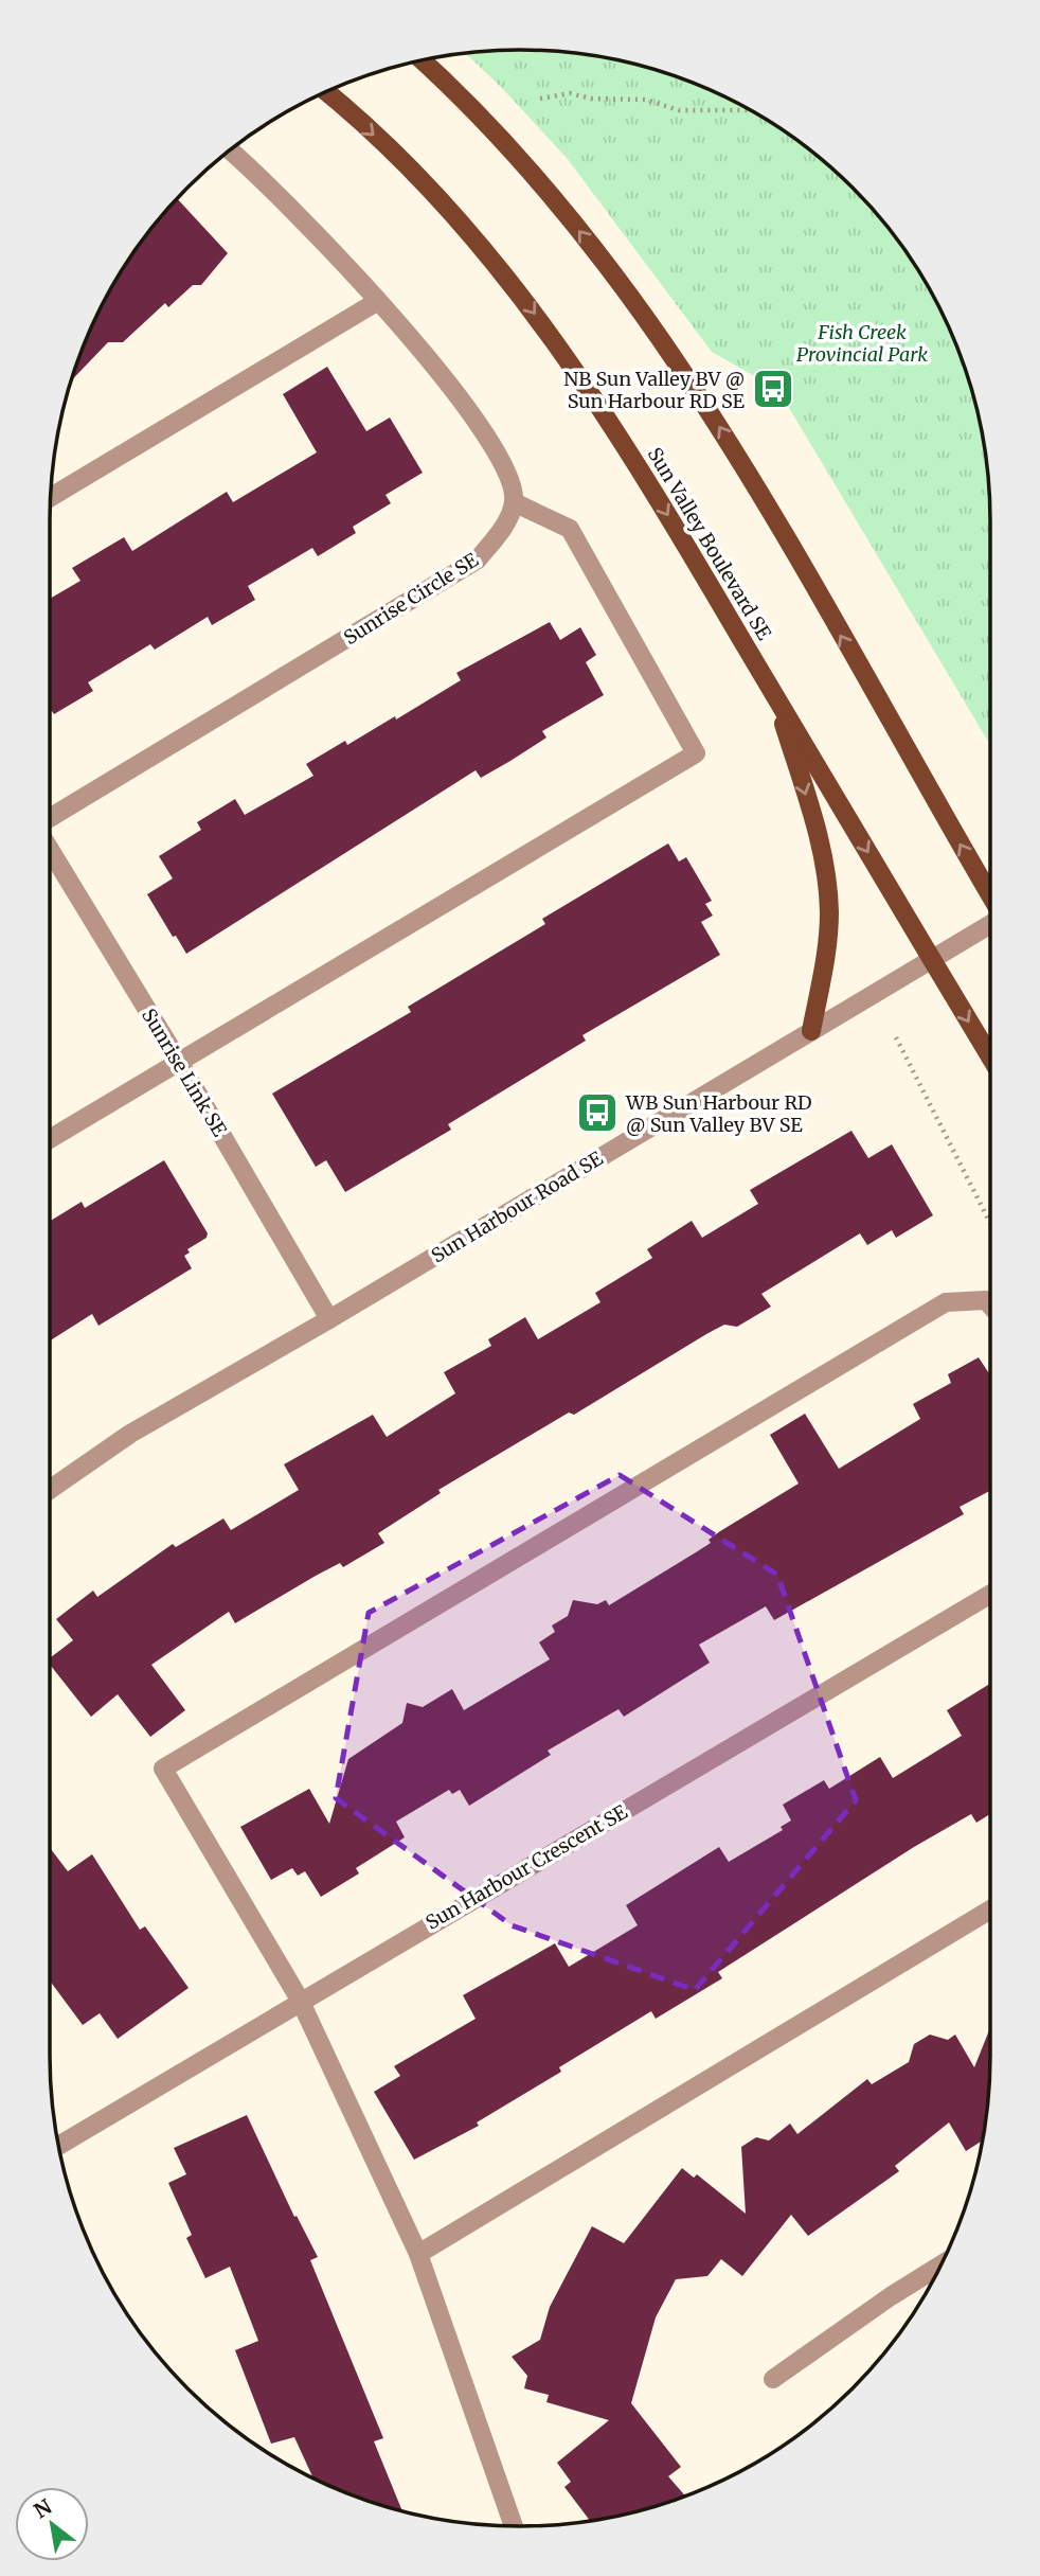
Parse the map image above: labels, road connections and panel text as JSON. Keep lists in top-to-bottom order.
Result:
{
  "streets": {
    "main road": ["Sun Valley Boulevard SE"],
    "street": [
      "Sunrise Circle SE",
      "Sunrise Link SE",
      "Sun Harbour Road SE",
      "Sun Harbour Crescent SE"
    ]
  },
  "crossings": [
    ["Sun Valley Boulevard SE", "Sun Harbour Road SE"],
    ["Sunrise Link SE", "Sun Harbour Road SE"]
  ],
  "parks": ["Fish Creek Provincial Park"],
  "places": {
    "bus stop": ["NB Sun Valley BV @ Sun Harbour RD SE", "WB Sun Harbour RD @ Sun Valley BV SE"]
  },
  "north": "top left"
}
